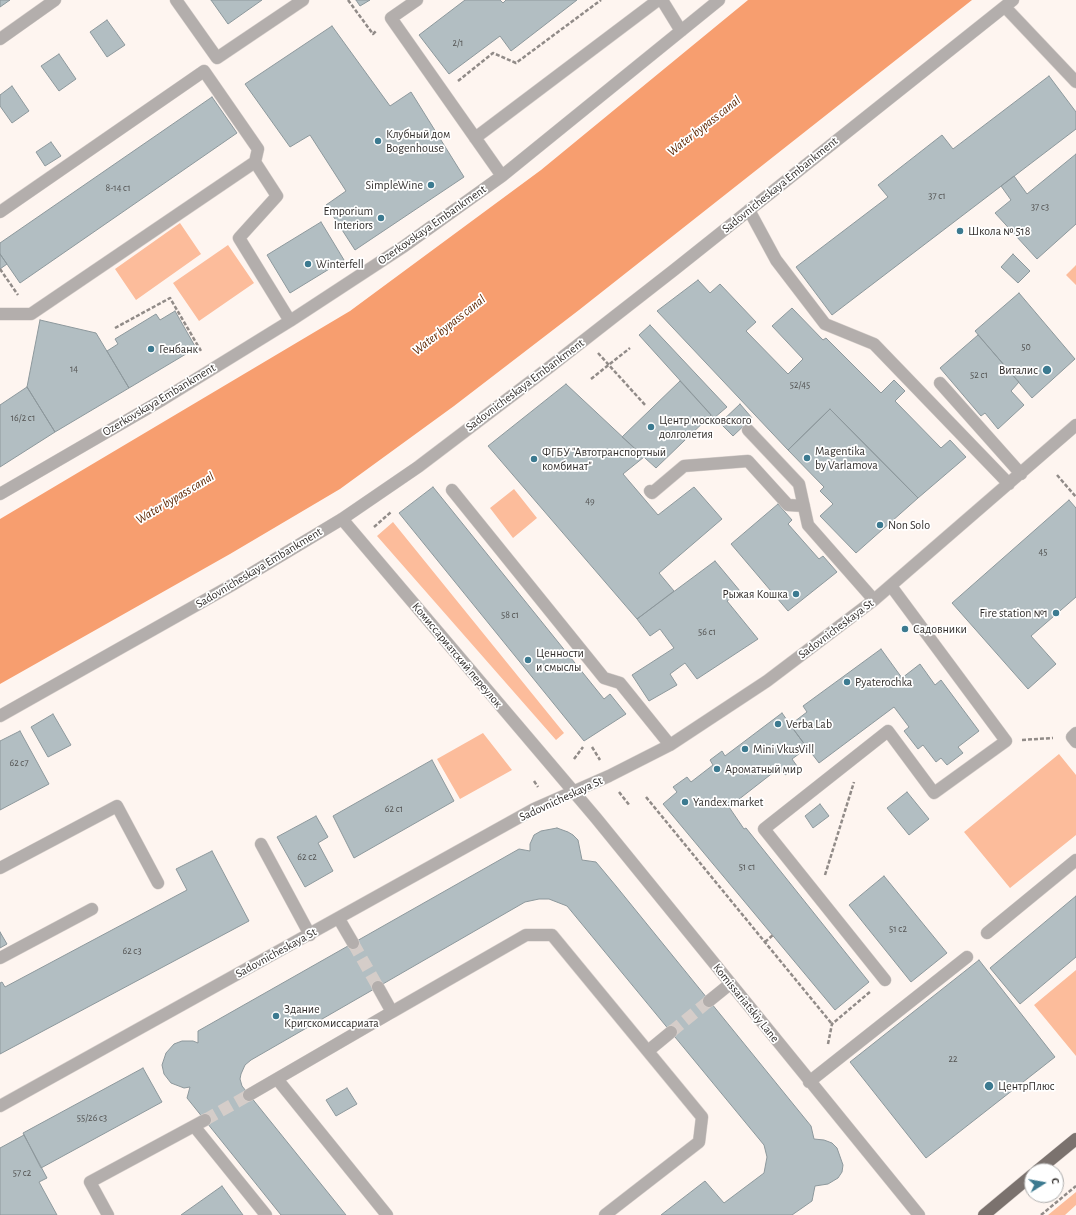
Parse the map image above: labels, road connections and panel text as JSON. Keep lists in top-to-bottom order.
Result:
{
  "streets": {
    "street": [
      "Sadovnicheskaya Embankment",
      "Ozerkovskaya Embankment",
      "Sadovnicheskaya St",
      "Комиссариатский переулок",
      "Komissariatskiy Lane"
    ]
  },
  "crossings": [
    ["Sadovnicheskaya Embankment", "Комиссариатский переулок"],
    ["Sadovnicheskaya St", "Комиссариатский переулок"],
    ["Sadovnicheskaya St", "Komissariatskiy Lane"],
    ["Комиссариатский переулок", "Komissariatskiy Lane"]
  ],
  "water": ["Water bypass canal"],
  "places": [
    "Клубный дом Bogenhouse",
    "SimpleWine",
    "Emporium Interiors",
    "Школа № 518",
    "Winterfell",
    "Генбанк",
    "Виталис",
    "Центр московского долголетия",
    "Magentika by Varlamova",
    "ФГБУ \"Автотранспортный комбинат\"",
    "Non Solo",
    "Рыжая Кошка",
    "Fire station №1",
    "Садовники",
    "Ценности и смыслы",
    "Pyaterochka",
    "Verba Lab",
    "Mini VkusVill",
    "Ароматный мир",
    "Yandex.market",
    "Здание Кригскомиссариата",
    "ЦентрПлюс"
  ],
  "house_numbers": [
    "2/1",
    "8-14 с1",
    "37 с1",
    "37 с3",
    "50",
    "14",
    "52 с1",
    "52/45",
    "16/2 с1",
    "49",
    "45",
    "58 с1",
    "56 с1",
    "62 с7",
    "62 с1",
    "62 с2",
    "51 с1",
    "51 с2",
    "62 с3",
    "22",
    "55/26 с3",
    "57 с2"
  ],
  "north": "right"
}
